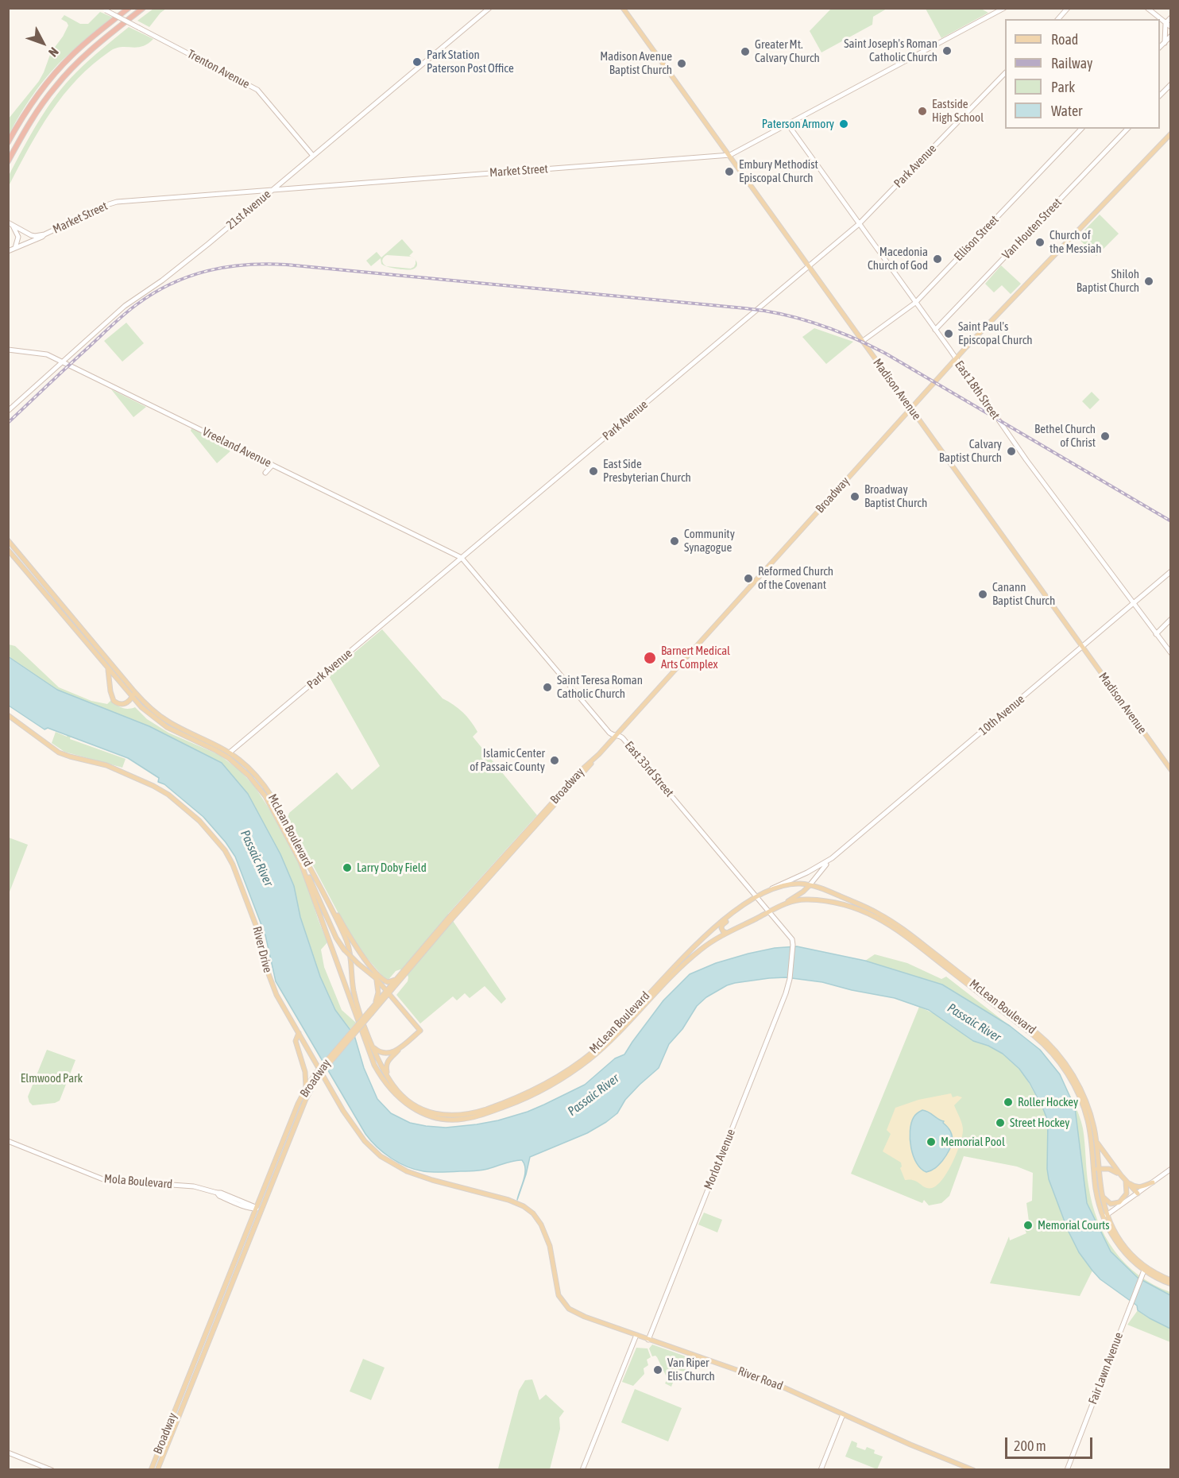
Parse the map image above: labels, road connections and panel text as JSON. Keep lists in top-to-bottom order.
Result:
{
  "streets": {
    "main road": [
      "Trenton Avenue",
      "Park Avenue",
      "Market Street",
      "21st Avenue",
      "Van Houten Street",
      "Ellison Street",
      "Madison Avenue",
      "East 18th Street",
      "Vreeland Avenue",
      "Broadway",
      "10th Avenue",
      "East 33rd Street",
      "McLean Boulevard",
      "River Drive",
      "Morlot Avenue",
      "Mola Boulevard",
      "Fair Lawn Avenue",
      "River Road"
    ]
  },
  "crossings": [
    ["Trenton Avenue", "21st Avenue"],
    ["Park Avenue", "Madison Avenue"],
    ["Park Avenue", "East 18th Street"],
    ["Park Avenue", "Vreeland Avenue"],
    ["Park Avenue", "East 33rd Street"],
    ["Park Avenue", "McLean Boulevard"],
    ["Market Street", "21st Avenue"],
    ["Market Street", "Madison Avenue"],
    ["Market Street", "East 18th Street"],
    ["21st Avenue", "Vreeland Avenue"],
    ["Van Houten Street", "East 18th Street"],
    ["Ellison Street", "Madison Avenue"],
    ["Ellison Street", "East 18th Street"],
    ["Madison Avenue", "Broadway"],
    ["Madison Avenue", "10th Avenue"],
    ["East 18th Street", "Broadway"],
    ["East 18th Street", "10th Avenue"],
    ["Vreeland Avenue", "East 33rd Street"],
    ["Broadway", "East 33rd Street"],
    ["Broadway", "Mola Boulevard"],
    ["10th Avenue", "McLean Boulevard"],
    ["East 33rd Street", "McLean Boulevard"],
    ["East 33rd Street", "Morlot Avenue"],
    ["McLean Boulevard", "Fair Lawn Avenue"],
    ["River Drive", "River Road"],
    ["Morlot Avenue", "River Road"]
  ],
  "water": ["Passaic River"],
  "parks": ["Elmwood Park"],
  "places": [
    "Saint Joseph's Roman Catholic Church",
    "Greater Mt. Calvary Church",
    "Park Station Paterson Post Office",
    "Madison Avenue Baptist Church",
    "Eastside High School",
    "Paterson Armory",
    "Embury Methodist Episcopal Church",
    "Church of the Messiah",
    "Macedonia Church of God",
    "Shiloh Baptist Church",
    "Saint Paul's Episcopal Church",
    "Bethel Church of Christ",
    "Calvary Baptist Church",
    "East Side Presbyterian Church",
    "Broadway Baptist Church",
    "Community Synagogue",
    "Reformed Church of the Covenant",
    "Canann Baptist Church",
    "Barnert Medical Arts Complex",
    "Saint Teresa Roman Catholic Church",
    "Islamic Center of Passaic County",
    "Larry Doby Field",
    "Roller Hockey",
    "Street Hockey",
    "Memorial Pool",
    "Memorial Courts",
    "Van Riper Elis Church"
  ],
  "legend": [
    "Road",
    "Railway",
    "Park",
    "Water"
  ],
  "scale_bar": "200 m",
  "north": "bottom right"
}
